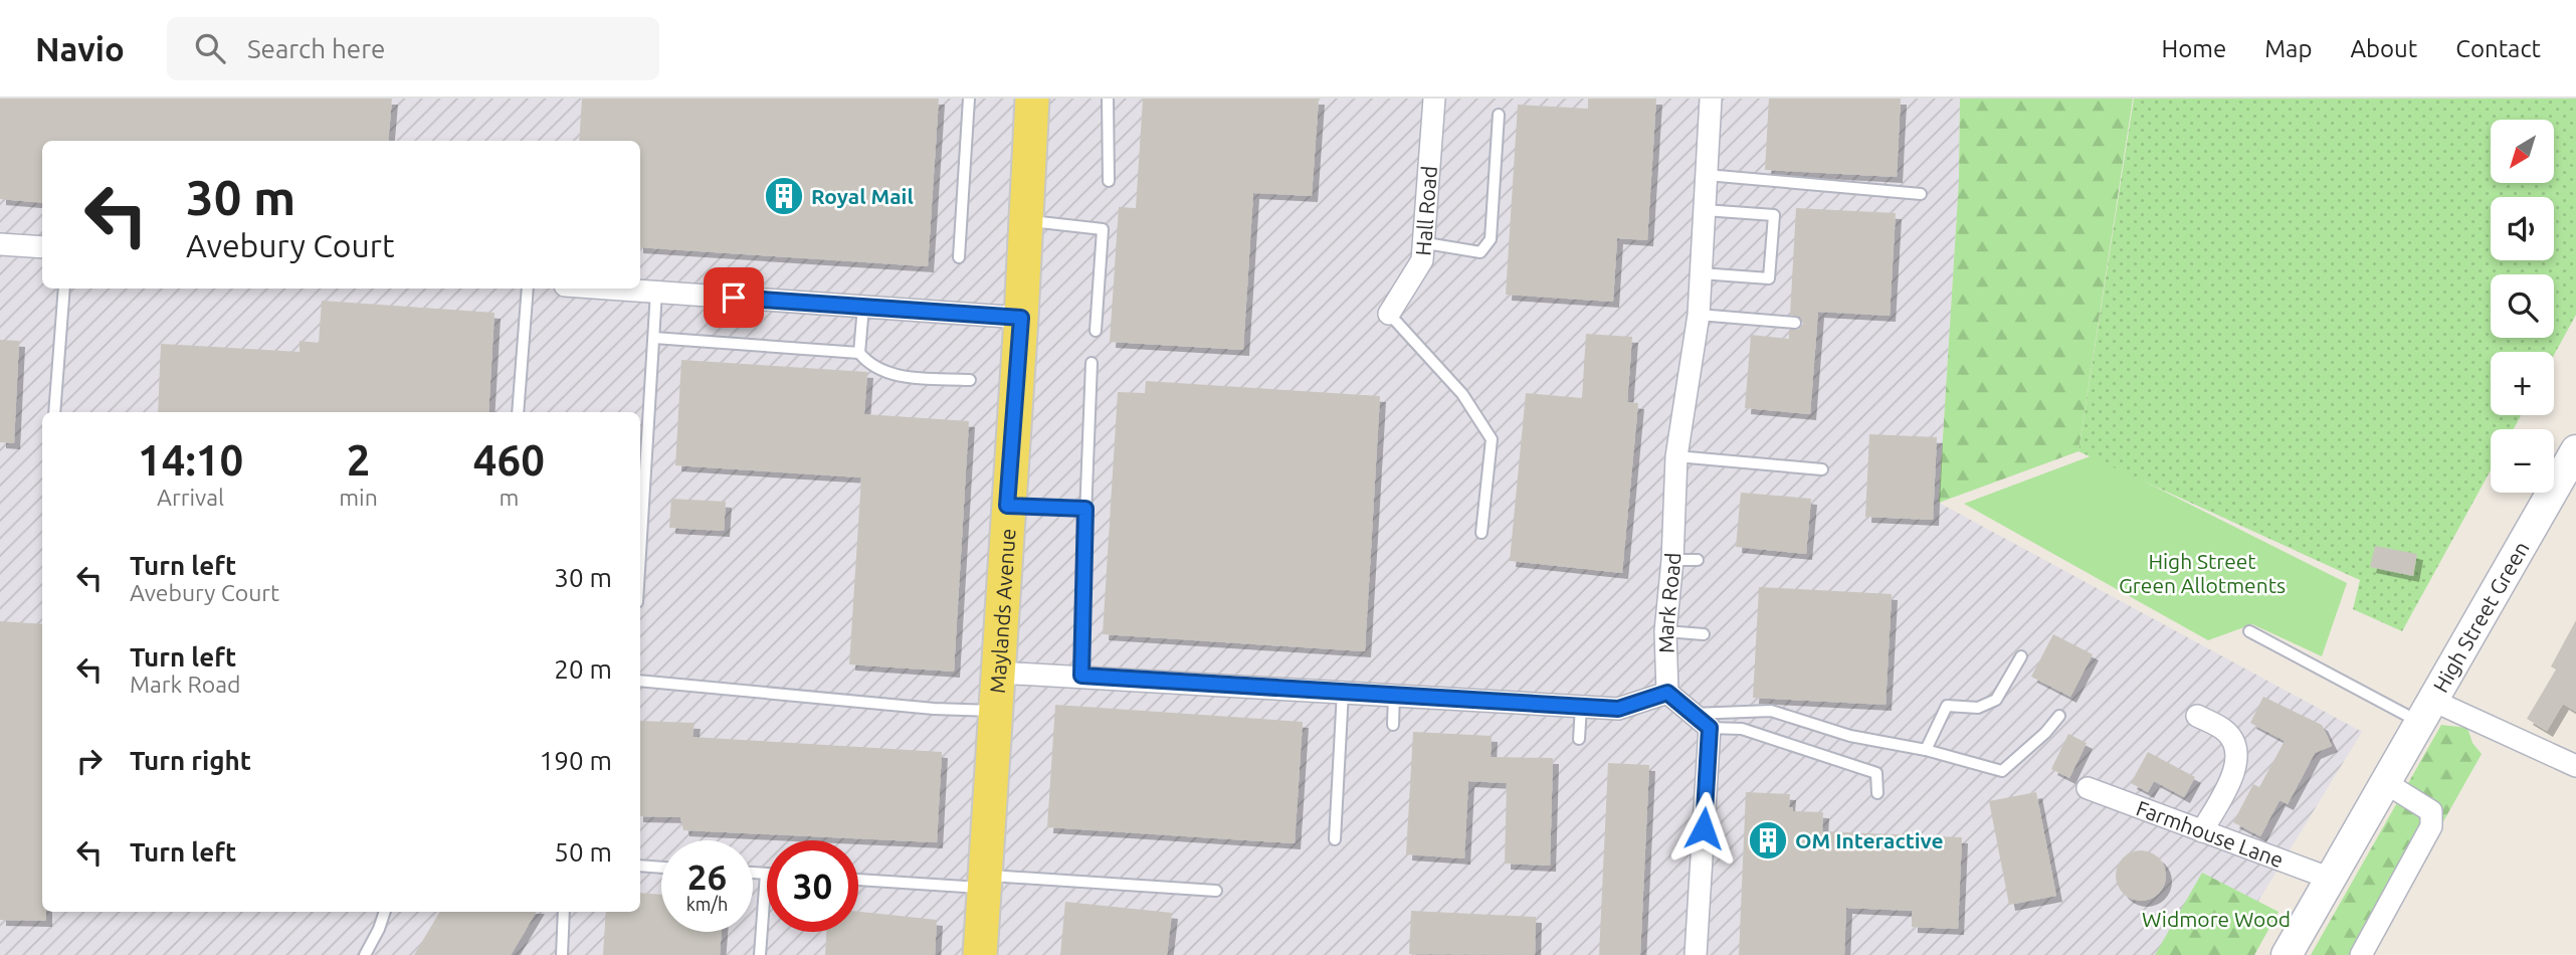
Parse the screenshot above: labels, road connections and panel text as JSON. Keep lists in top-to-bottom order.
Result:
{
  "streets": {
    "main road": ["Maylands Avenue"],
    "street": [
      "Hall Road",
      "Mark Road",
      "High Street Green",
      "Farmhouse Lane"
    ]
  },
  "crossings": [
    ["High Street Green", "Farmhouse Lane"]
  ],
  "parks": ["High Street Green Allotments", "Widmore Wood"],
  "places": {
    "building": ["Royal Mail", "OM Interactive"]
  },
  "north": "bottom left",
  "page": {
    "header": "Navio",
    "search": "Search here",
    "nav": [
      "Home",
      "Map",
      "About",
      "Contact"
    ],
    "map_buttons": ["+", "−"],
    "turn": ["30 m", "Avebury Court"],
    "eta": [
      "14:10",
      "Arrival",
      "2",
      "min",
      "460",
      "m"
    ],
    "list": [
      {
        "name": "Turn left",
        "note": "Avebury Court",
        "value": "30 m"
      },
      {
        "name": "Turn left",
        "note": "Mark Road",
        "value": "20 m"
      },
      {
        "name": "Turn right",
        "value": "190 m"
      },
      {
        "name": "Turn left",
        "value": "50 m"
      }
    ],
    "speed": "26 km/h",
    "limit": "30"
  }
}
